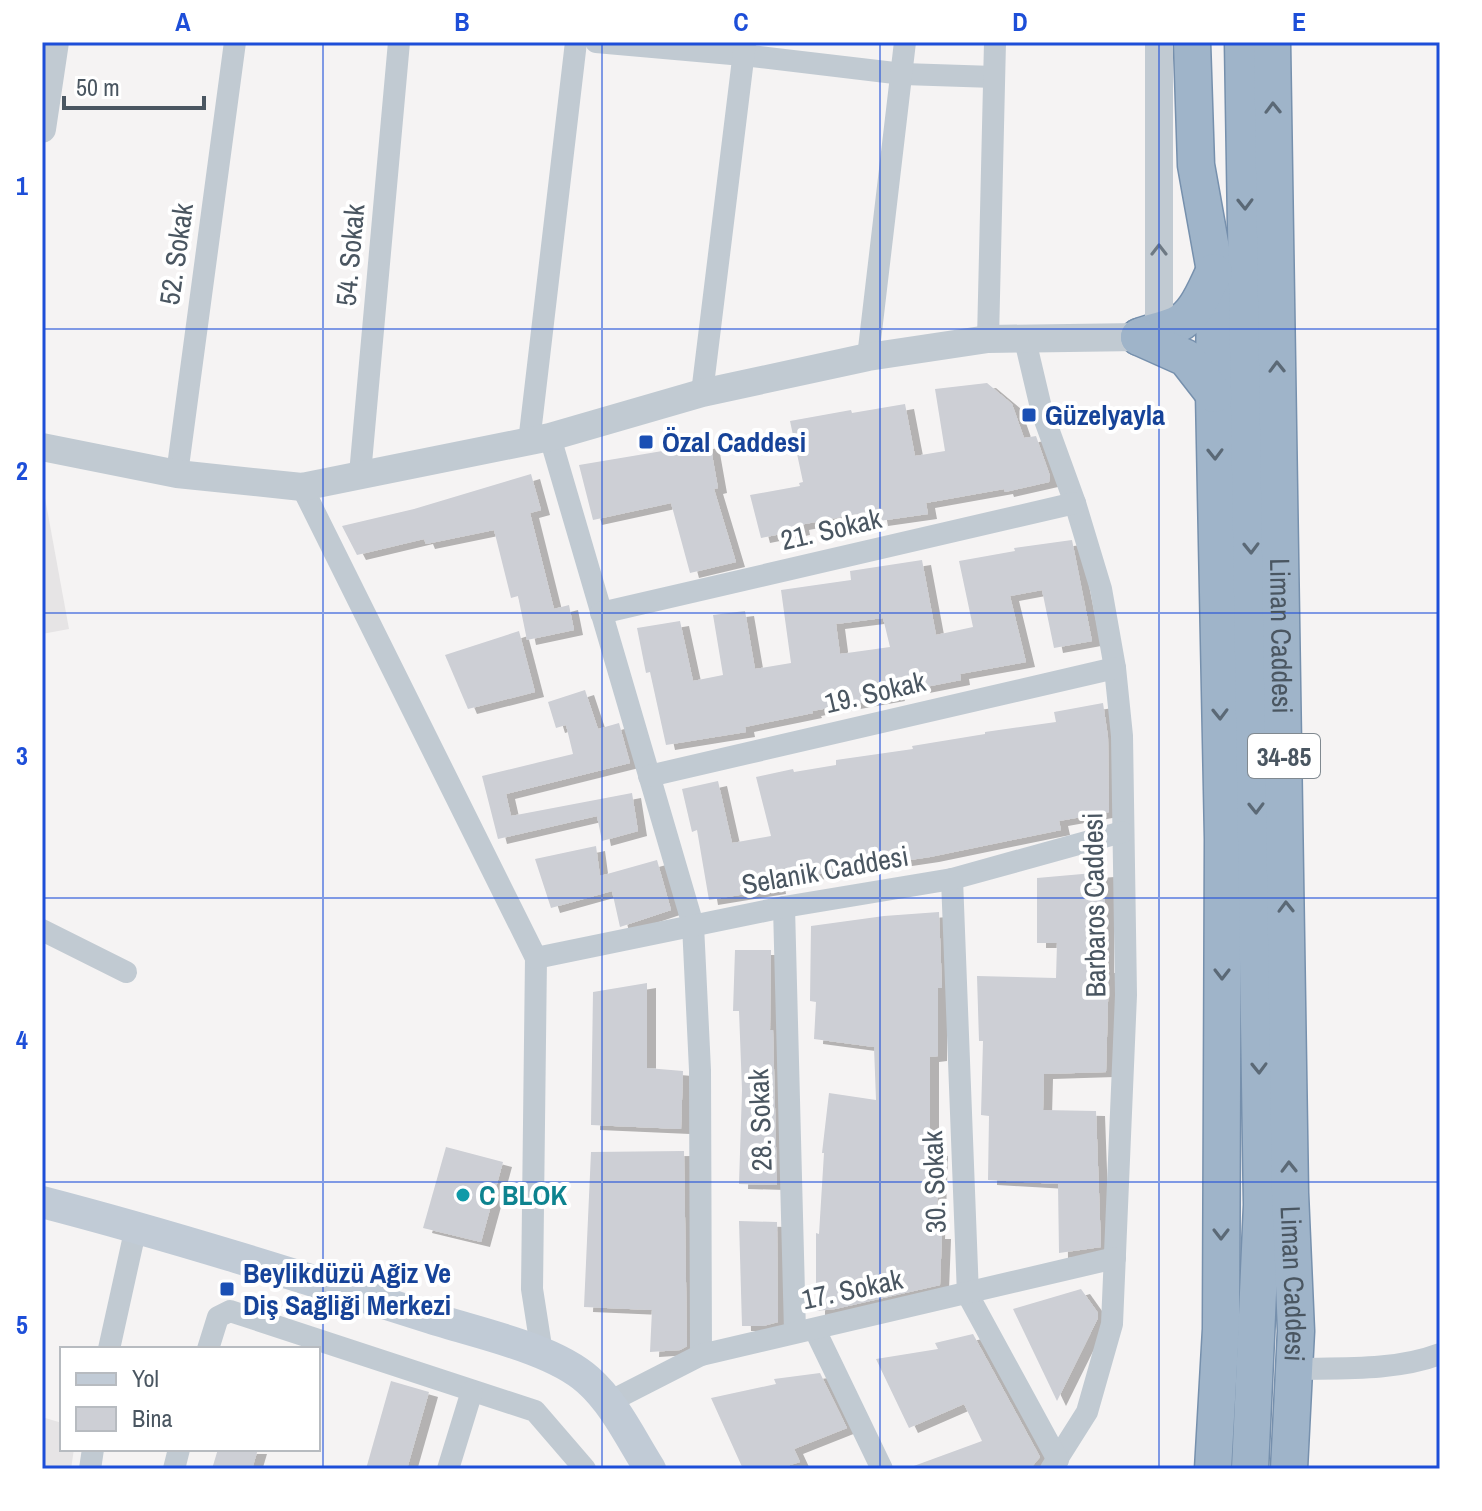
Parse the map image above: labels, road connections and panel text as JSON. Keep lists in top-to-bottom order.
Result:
{
  "streets": {
    "highway": ["Liman Caddesi", "34-85"],
    "street": [
      "52. Sokak",
      "54. Sokak",
      "21. Sokak",
      "19. Sokak",
      "Selanik Caddesi",
      "Barbaros Caddesi",
      "28. Sokak",
      "30. Sokak",
      "17. Sokak"
    ]
  },
  "crossings": [
    ["21. Sokak", "Barbaros Caddesi"],
    ["19. Sokak", "Barbaros Caddesi"],
    ["Selanik Caddesi", "Barbaros Caddesi"],
    ["Selanik Caddesi", "28. Sokak"],
    ["Selanik Caddesi", "30. Sokak"],
    ["Barbaros Caddesi", "30. Sokak"],
    ["Barbaros Caddesi", "17. Sokak"],
    ["28. Sokak", "17. Sokak"],
    ["30. Sokak", "17. Sokak"]
  ],
  "places": {
    "transit": ["Güzelyayla", "Özal Caddesi", "Beylikdüzü Ağiz Ve Diş Sağliği Merkezi"],
    "other": ["C BLOK"]
  },
  "legend": ["Yol", "Bina"],
  "scale_bar": "50 m",
  "grid": {
    "columns": [
      "A",
      "B",
      "C",
      "D",
      "E"
    ],
    "rows": [
      "1",
      "2",
      "3",
      "4",
      "5"
    ]
  }
}
